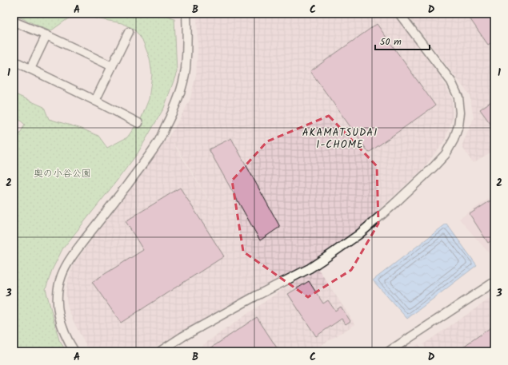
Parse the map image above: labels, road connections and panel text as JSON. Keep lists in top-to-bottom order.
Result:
{
  "districts": ["AKAMATSUDAI 1-CHOME"],
  "parks": ["奥の小谷公園"],
  "scale_bar": "50 m",
  "grid": {
    "columns": [
      "A",
      "B",
      "C",
      "D"
    ],
    "rows": ["1", "2", "3"]
  }
}
